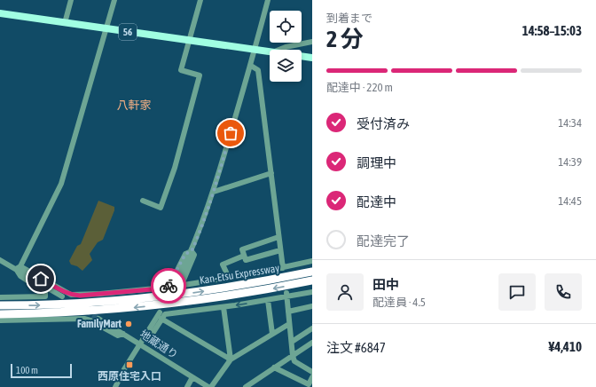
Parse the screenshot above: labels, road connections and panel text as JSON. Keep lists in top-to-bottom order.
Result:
{
  "streets": {
    "highway": ["Kan-Etsu Expressway"],
    "main road": ["56"],
    "street": ["地蔵通り"]
  },
  "districts": ["八軒家"],
  "places": {
    "other": ["FamilyMart"],
    "transit": ["西原住宅入口"]
  },
  "scale_bar": "100 m",
  "page": {
    "heading": ["2 分", "到着まで", "14:58–15:03"],
    "panel": [
      "田中",
      "配達員 · 4.5",
      "注文 #6847",
      "¥4,410"
    ],
    "bar": "配達中 · 220 m",
    "list": [
      ["受付済み", "14:34"],
      ["調理中", "14:39"],
      ["配達中", "14:45"],
      "配達完了"
    ],
    "scale": "100 m"
  }
}
